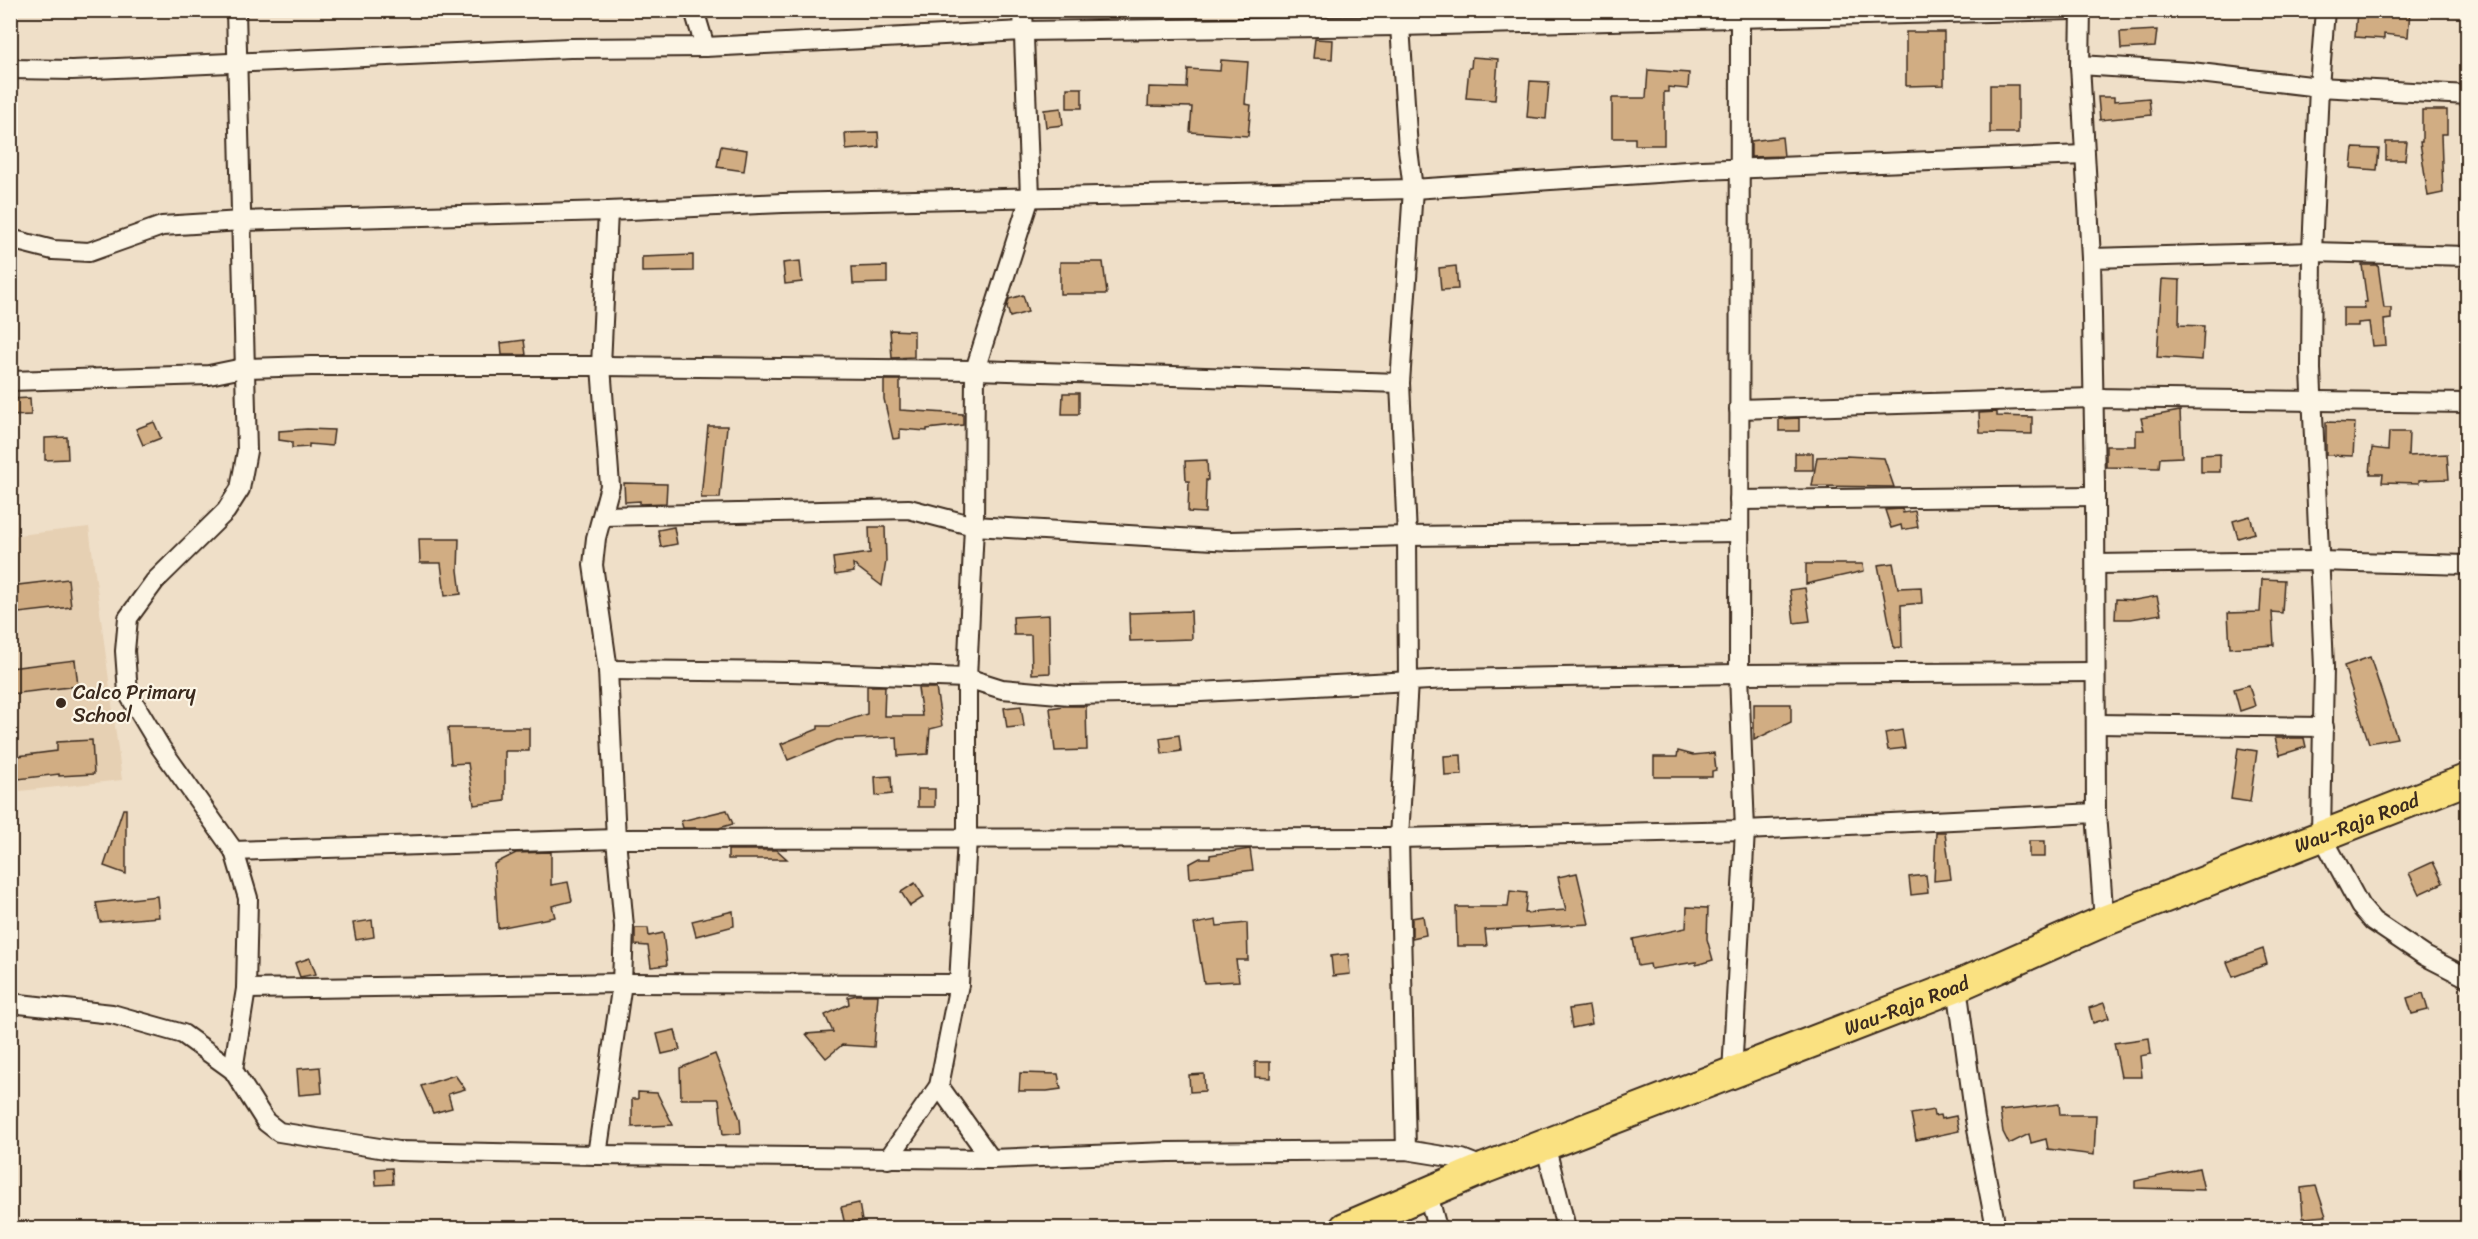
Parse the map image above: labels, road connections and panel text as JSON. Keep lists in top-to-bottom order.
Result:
{
  "streets": {
    "main road": ["Wau-Raja Road"]
  },
  "places": ["Calco Primary School"]
}
